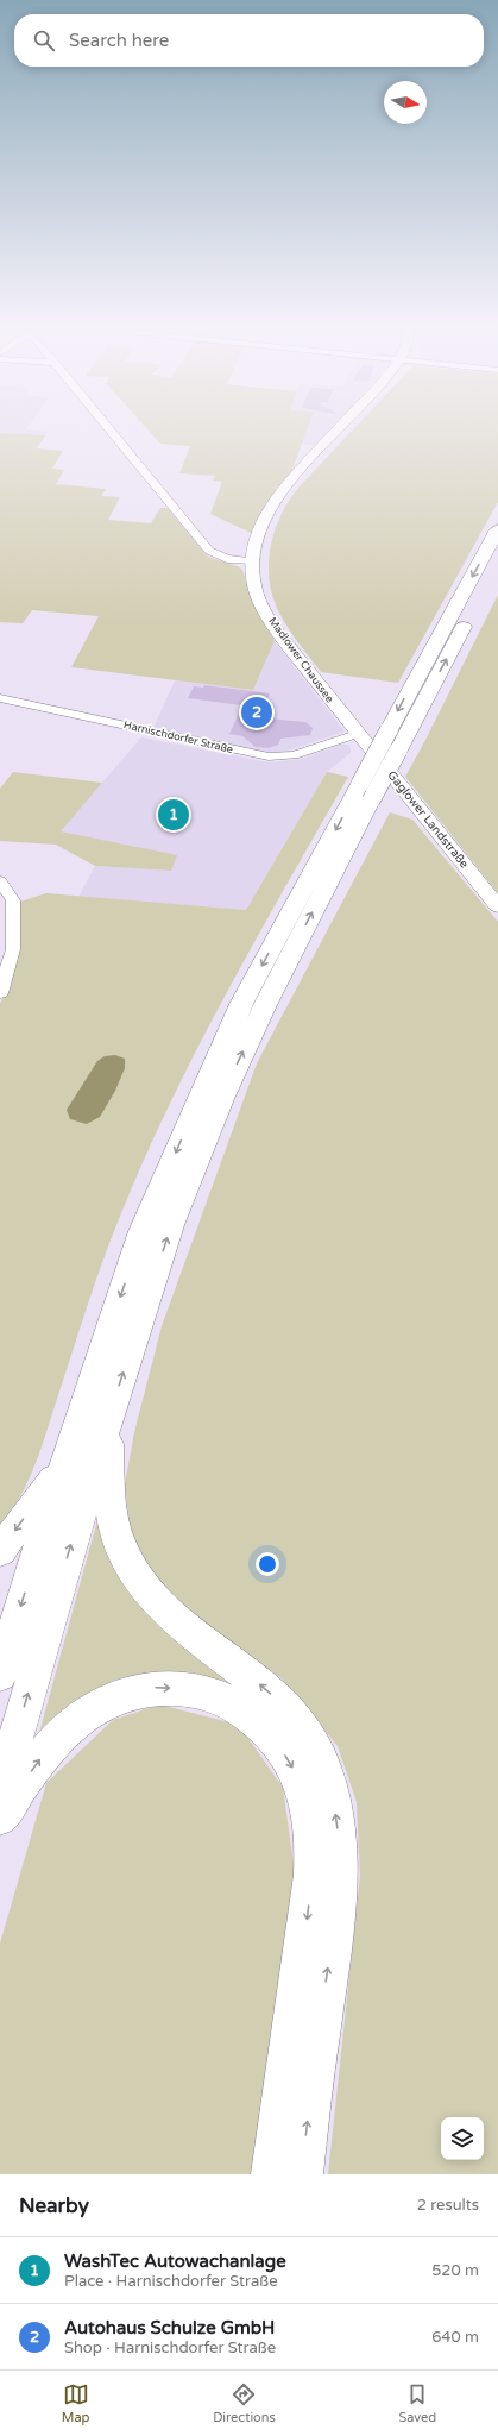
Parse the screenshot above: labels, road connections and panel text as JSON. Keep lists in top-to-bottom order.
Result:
{
  "streets": {
    "main road": ["Madlower Chaussee", "Gaglower Landstraße"],
    "street": ["Harnischdorfer Straße"]
  },
  "crossings": [
    ["Madlower Chaussee", "Harnischdorfer Straße"],
    ["Madlower Chaussee", "Gaglower Landstraße"],
    ["Harnischdorfer Straße", "Gaglower Landstraße"]
  ],
  "north": "right",
  "page": {
    "search": "Search here",
    "pins": ["2", "1"],
    "heading": ["Nearby", "2 results"],
    "list": [
      {
        "mark": "1",
        "name": "WashTec Autowachanlage",
        "note": "Place · Harnischdorfer Straße",
        "value": "520 m"
      },
      {
        "mark": "2",
        "name": "Autohaus Schulze GmbH",
        "note": "Shop · Harnischdorfer Straße",
        "value": "640 m"
      }
    ],
    "nav": ["Map", "Directions", "Saved"]
  }
}
